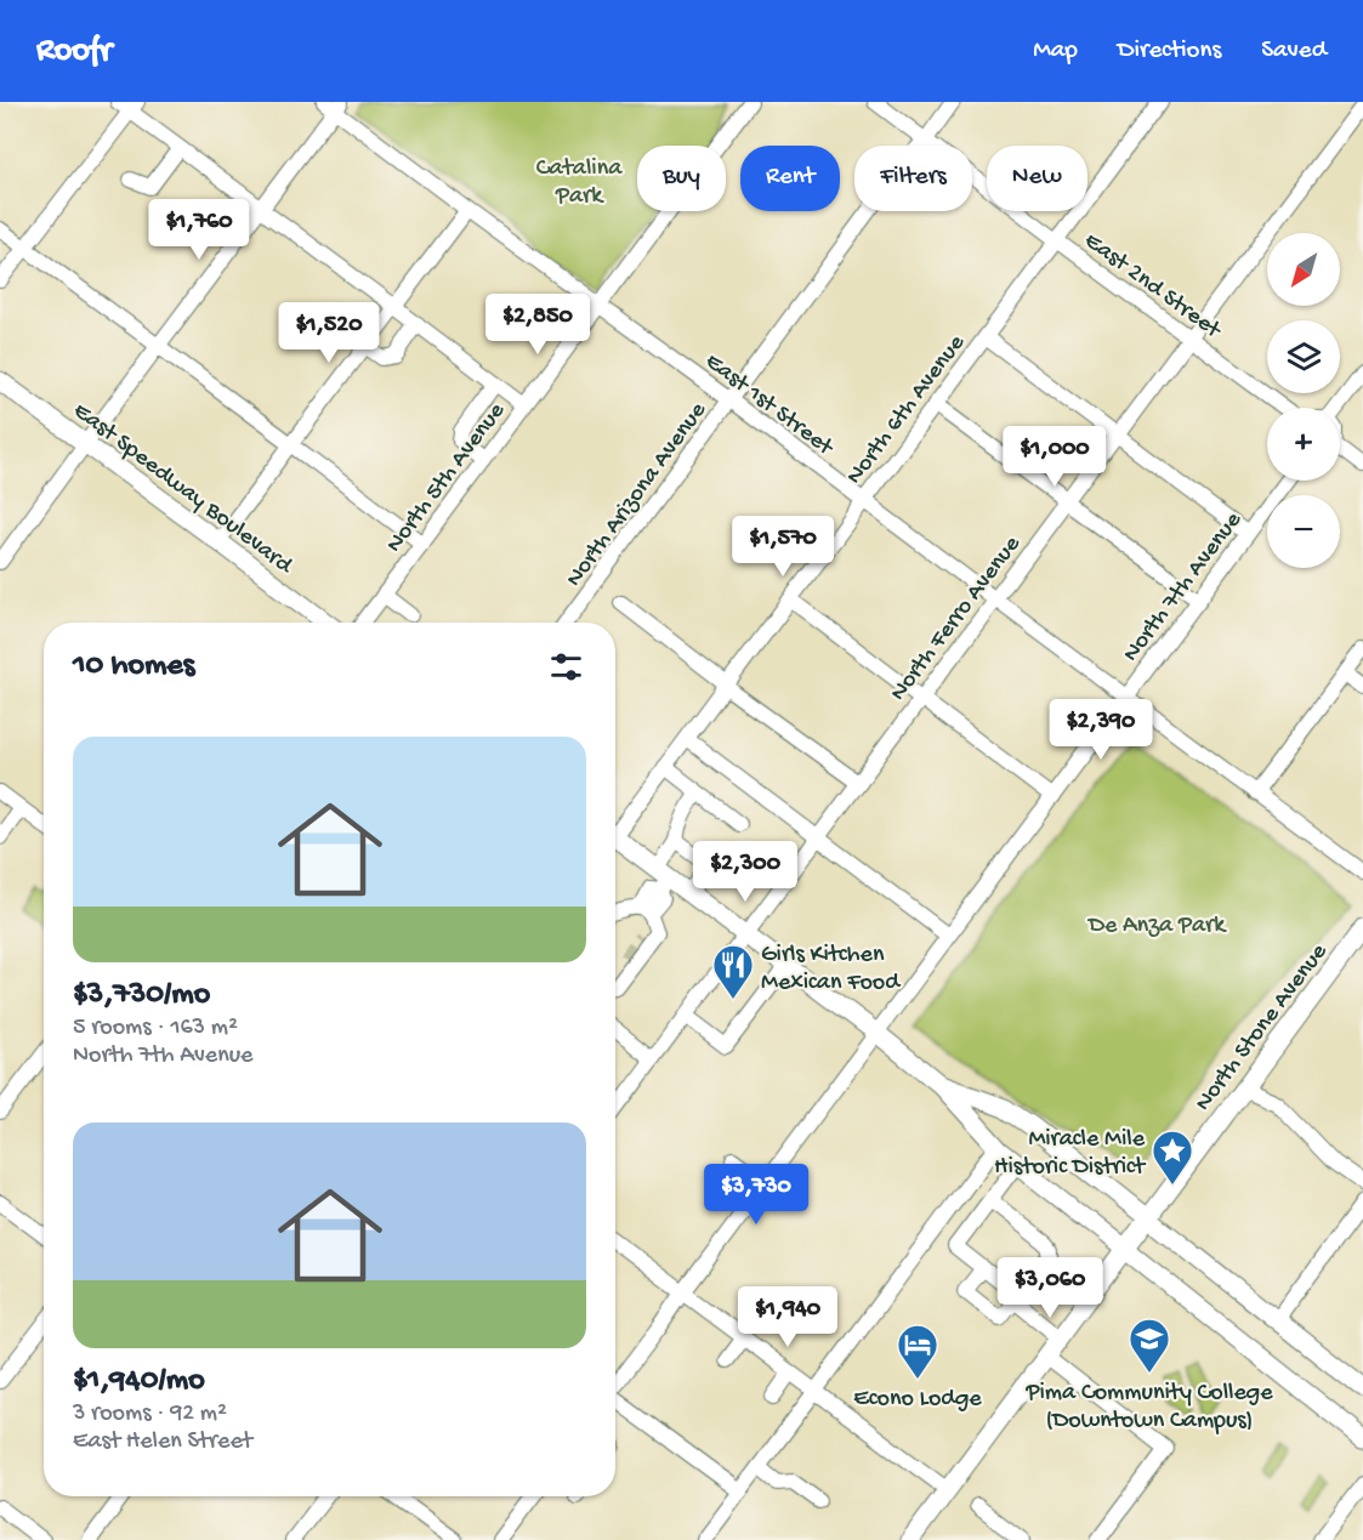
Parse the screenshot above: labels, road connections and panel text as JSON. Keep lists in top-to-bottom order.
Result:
{
  "streets": {
    "main road": ["East Speedway Boulevard", "North Stone Avenue"],
    "street": [
      "East 2nd Street",
      "East 1st Street",
      "North 6th Avenue",
      "North 5th Avenue",
      "North Arizona Avenue",
      "North 7th Avenue",
      "North Ferro Avenue"
    ]
  },
  "crossings": [
    ["East 2nd Street", "North 6th Avenue"],
    ["East 2nd Street", "North Arizona Avenue"],
    ["East 2nd Street", "North Ferro Avenue"],
    ["East 1st Street", "North 6th Avenue"],
    ["East 1st Street", "North 5th Avenue"],
    ["East 1st Street", "North Arizona Avenue"],
    ["East 1st Street", "North 7th Avenue"],
    ["East 1st Street", "North Ferro Avenue"]
  ],
  "parks": ["Catalina Park", "De Anza Park"],
  "places": {
    "restaurant": ["Girls Kitchen Mexican Food"],
    "place": ["Miracle Mile Historic District"],
    "school or university": ["Pima Community College (Downtown Campus)"],
    "hotel": ["Econo Lodge"]
  },
  "north": "bottom left",
  "page": {
    "header": "Roofr",
    "nav": ["Map", "Directions", "Saved"],
    "chip": [
      "Buy",
      "Rent",
      "Filters",
      "New"
    ],
    "price": [
      "$1,760",
      "$2,850",
      "$1,520",
      "$1,000",
      "$1,570",
      "$2,390",
      "$2,300",
      "$3,730",
      "$3,060",
      "$1,940"
    ],
    "map_buttons": ["+", "−"],
    "heading": "10 homes",
    "list": [
      {
        "name": "$3,730/mo",
        "note": "5 rooms · 163 m² · North 7th Avenue"
      },
      {
        "name": "$1,940/mo",
        "note": "3 rooms · 92 m² · East Helen Street"
      }
    ]
  }
}
